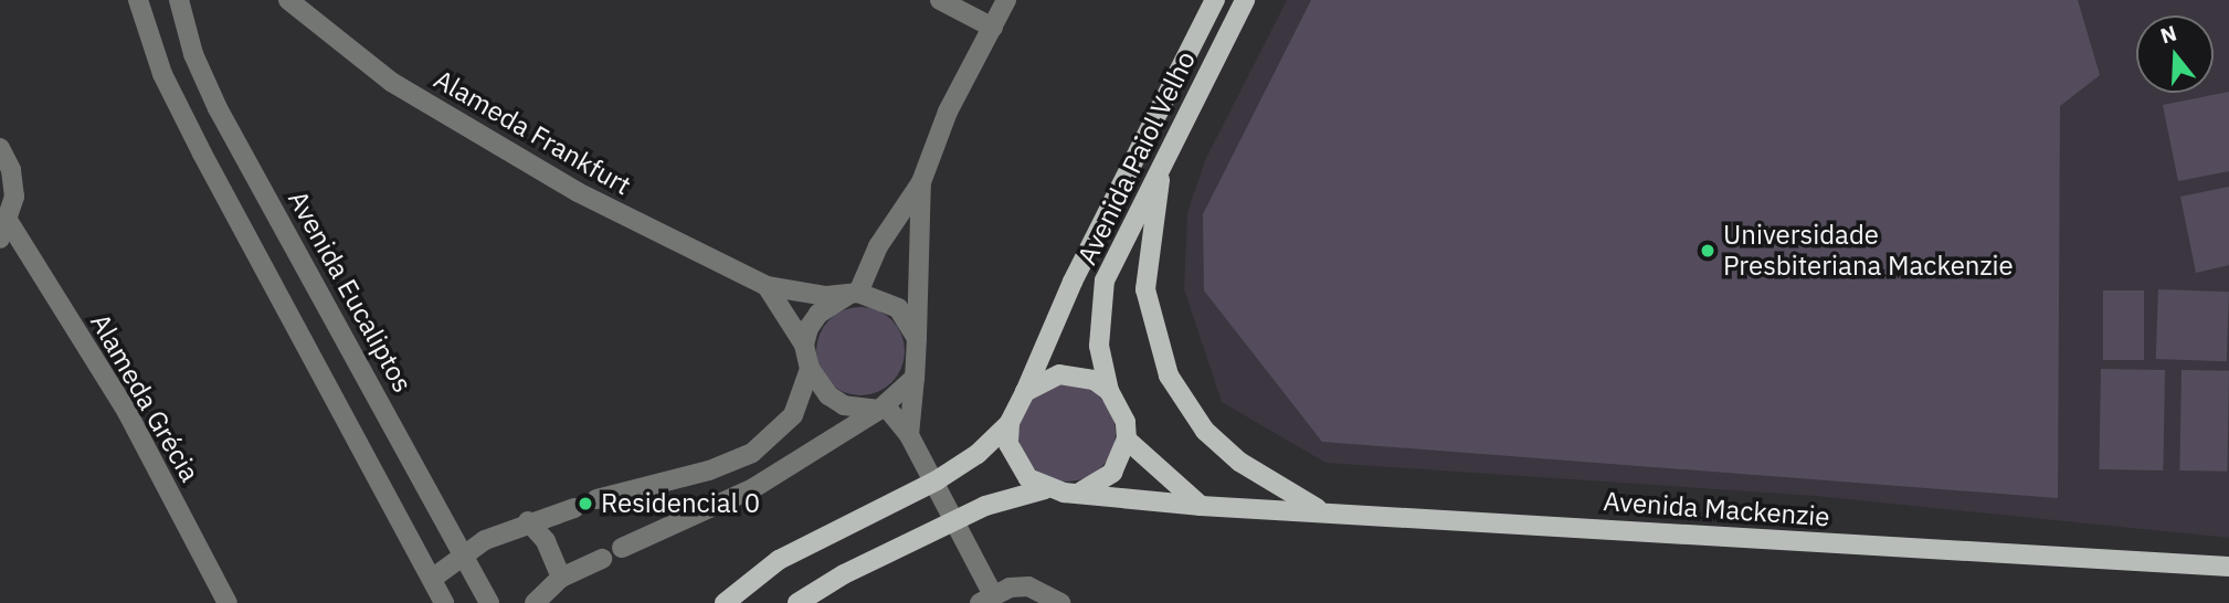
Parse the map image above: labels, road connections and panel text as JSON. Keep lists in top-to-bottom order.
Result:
{
  "streets": {
    "main road": ["Avenida Paiol Velho", "Avenida Mackenzie"],
    "street": ["Alameda Frankfurt", "Avenida Eucaliptos", "Alameda Grécia"]
  },
  "crossings": [
    ["Avenida Paiol Velho", "Avenida Mackenzie"]
  ],
  "places": ["Universidade Presbiteriana Mackenzie", "Residencial 0"],
  "north": "top"
}
